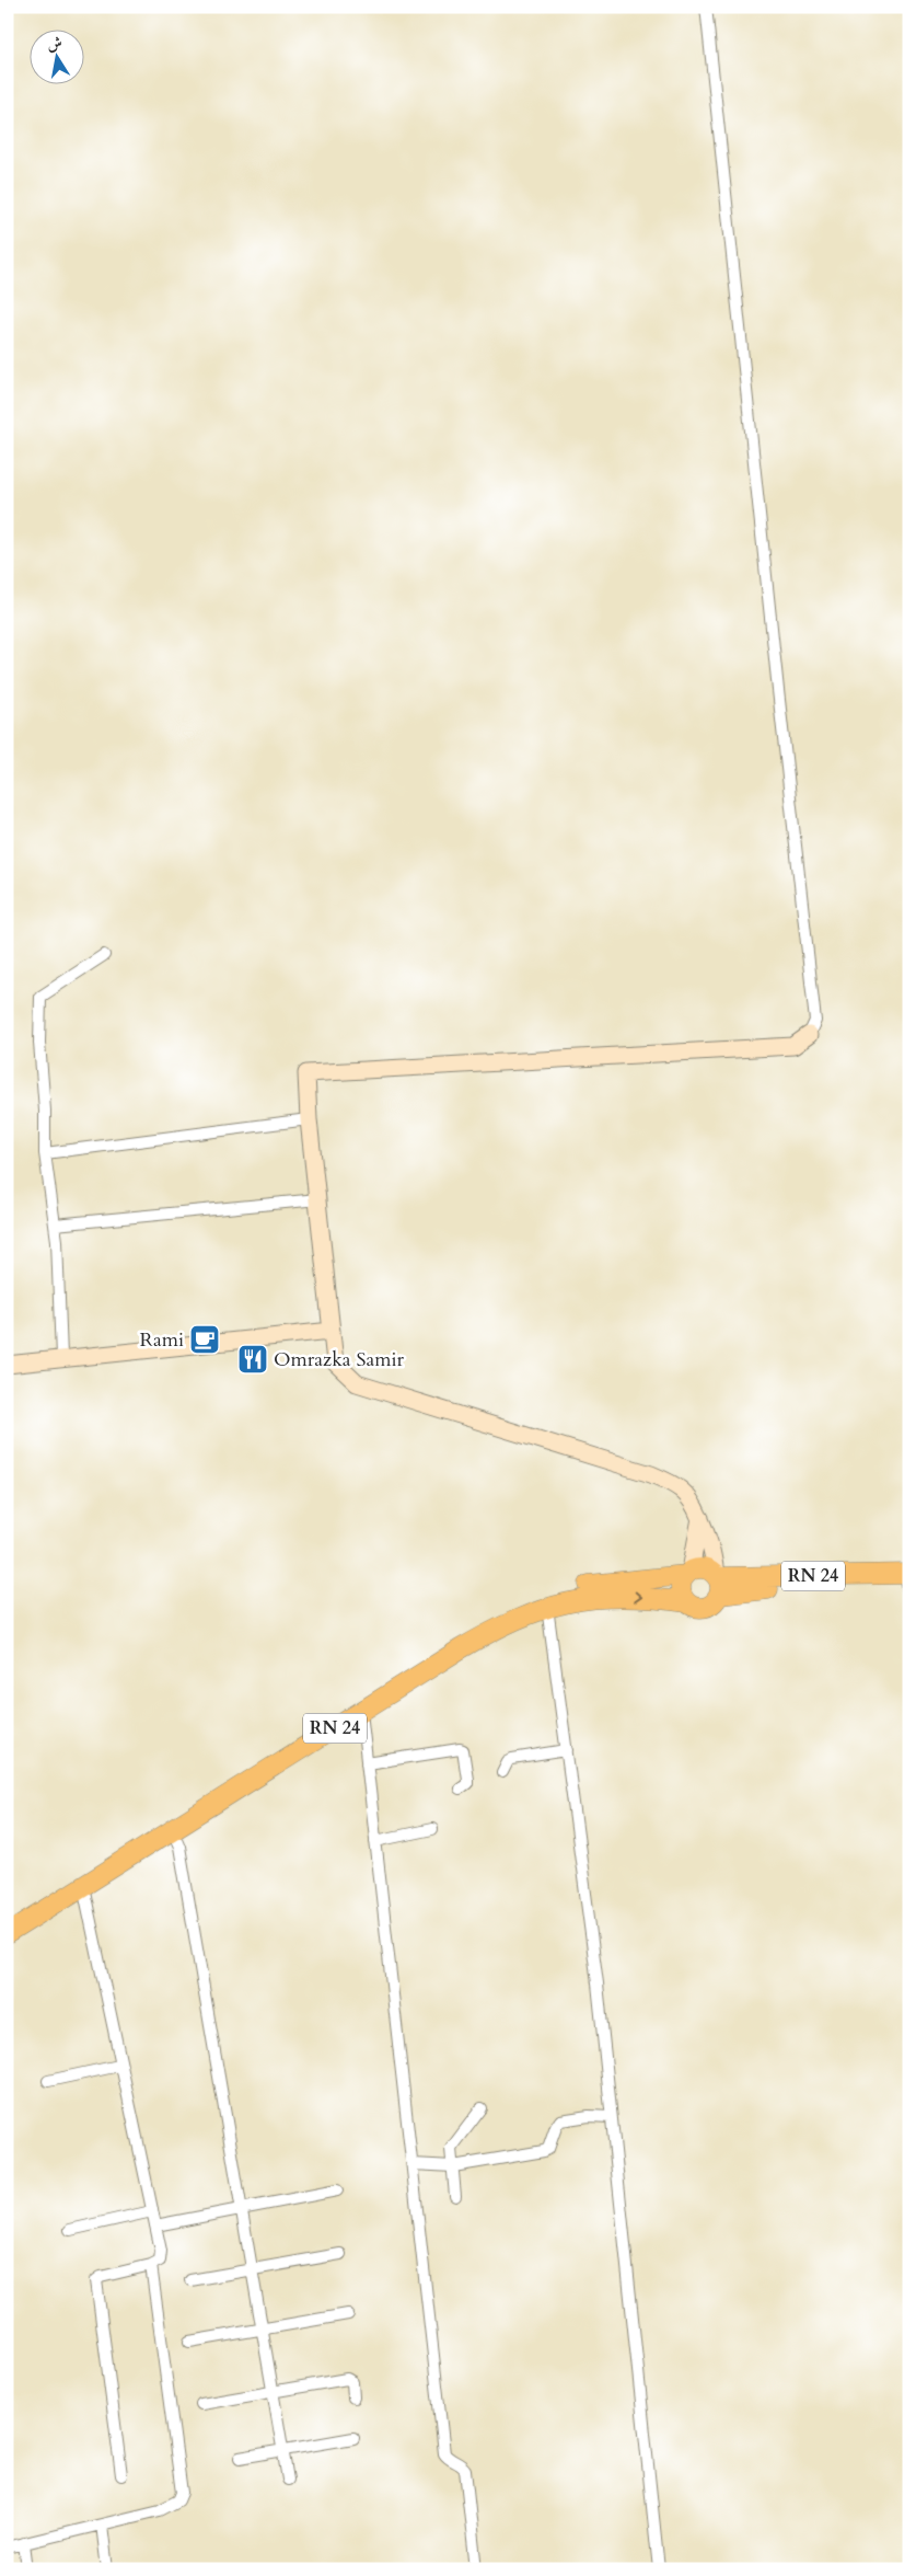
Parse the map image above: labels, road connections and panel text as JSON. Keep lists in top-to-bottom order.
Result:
{
  "streets": {
    "highway": ["RN 24"]
  },
  "places": {
    "cafe": ["Rami"],
    "restaurant": ["Omrazka Samir"]
  },
  "north": "top"
}
